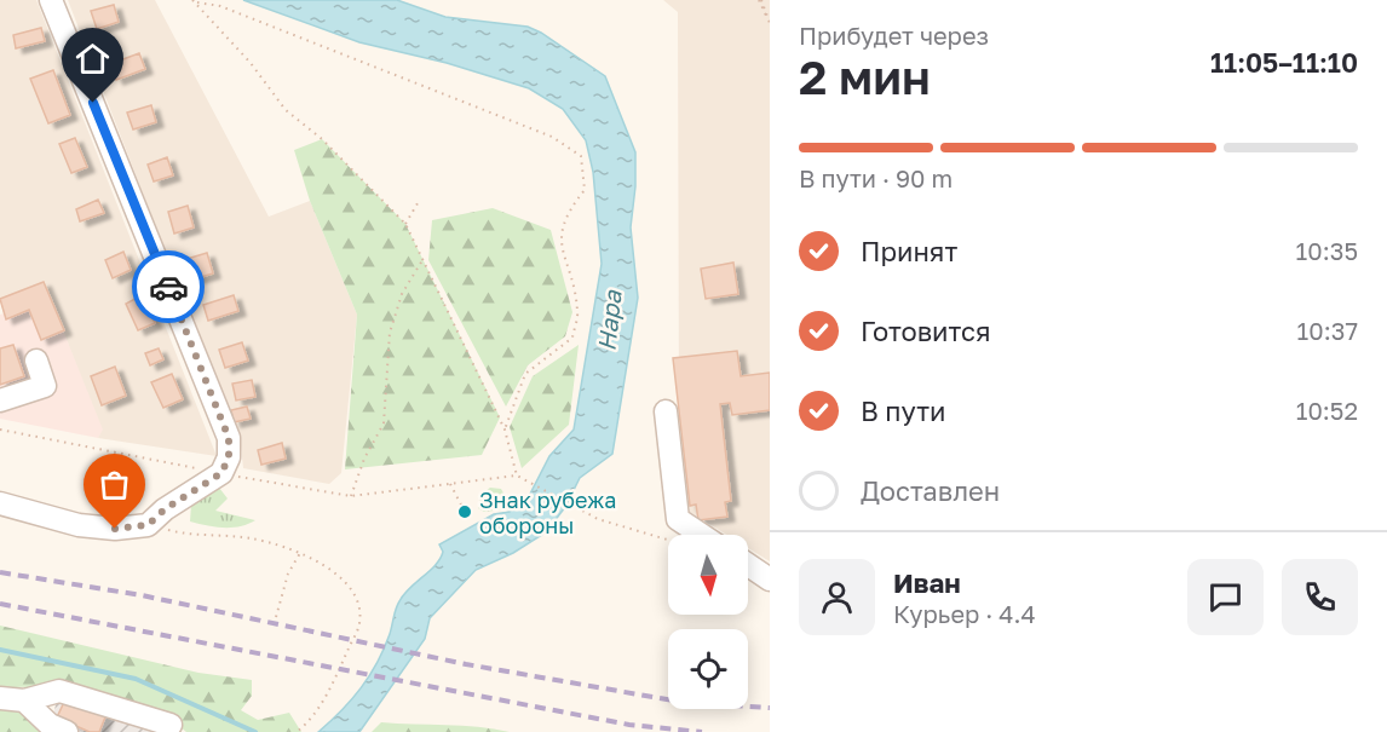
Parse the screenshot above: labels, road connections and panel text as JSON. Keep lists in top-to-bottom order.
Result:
{
  "water": ["Нара"],
  "places": ["Знак рубежа обороны"],
  "north": "bottom",
  "page": {
    "heading": ["2 мин", "Прибудет через", "11:05–11:10"],
    "panel": ["Иван", "Курьер · 4.4"],
    "bar": "В пути · 90 m",
    "list": [
      ["Принят", "10:35"],
      ["Готовится", "10:37"],
      ["В пути", "10:52"],
      "Доставлен"
    ]
  }
}
